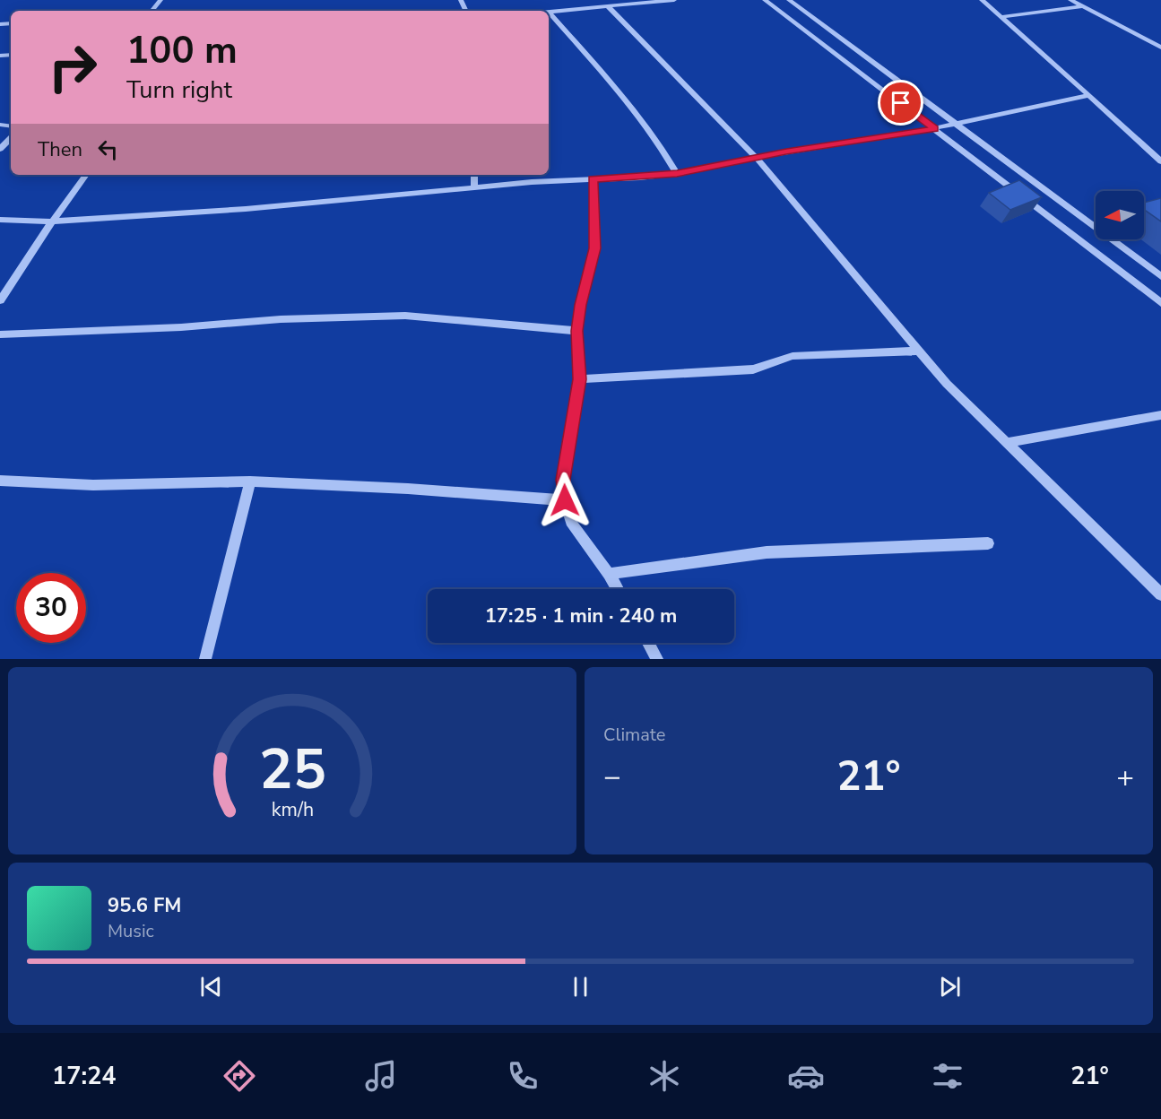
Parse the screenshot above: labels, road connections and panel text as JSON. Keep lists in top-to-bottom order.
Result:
{
  "north": "left",
  "page": {
    "turn": ["100 m", "Turn right"],
    "then": "Then",
    "limit": "30",
    "trip": "17:25 · 1 min · 240 m",
    "tile": "Climate",
    "heat": ["−", "21°", "+"],
    "song": ["95.6 FM", "Music"],
    "tabs": ["17:24", "21°"],
    "gauge": ["25", "km/h"]
  }
}
